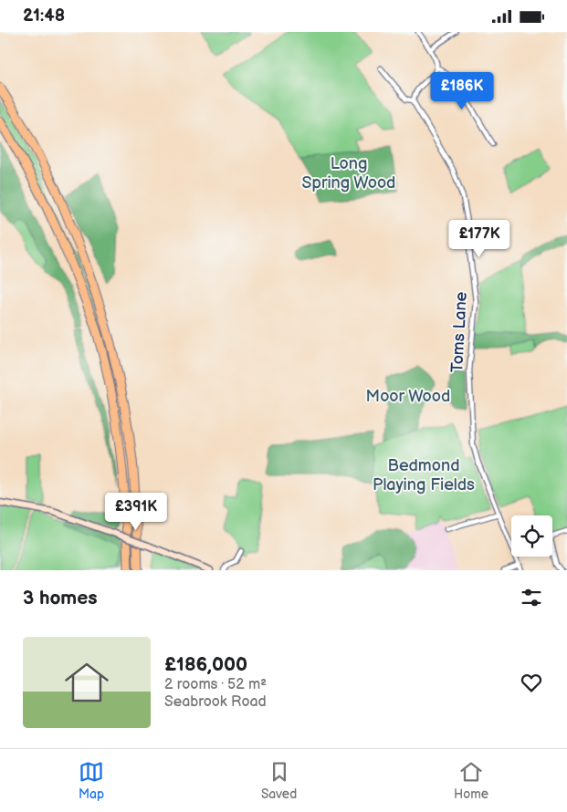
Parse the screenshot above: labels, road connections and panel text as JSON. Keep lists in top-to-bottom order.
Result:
{
  "streets": {
    "street": ["Toms Lane"]
  },
  "parks": ["Long Spring Wood", "Moor Wood", "Bedmond Playing Fields"],
  "page": {
    "status": "21:48",
    "price": ["£186K", "£177K", "£391K"],
    "heading": "3 homes",
    "list": [
      {
        "name": "£186,000",
        "note": "2 rooms · 52 m² · Seabrook Road"
      }
    ],
    "tabs": ["Map", "Saved", "Home"]
  }
}
